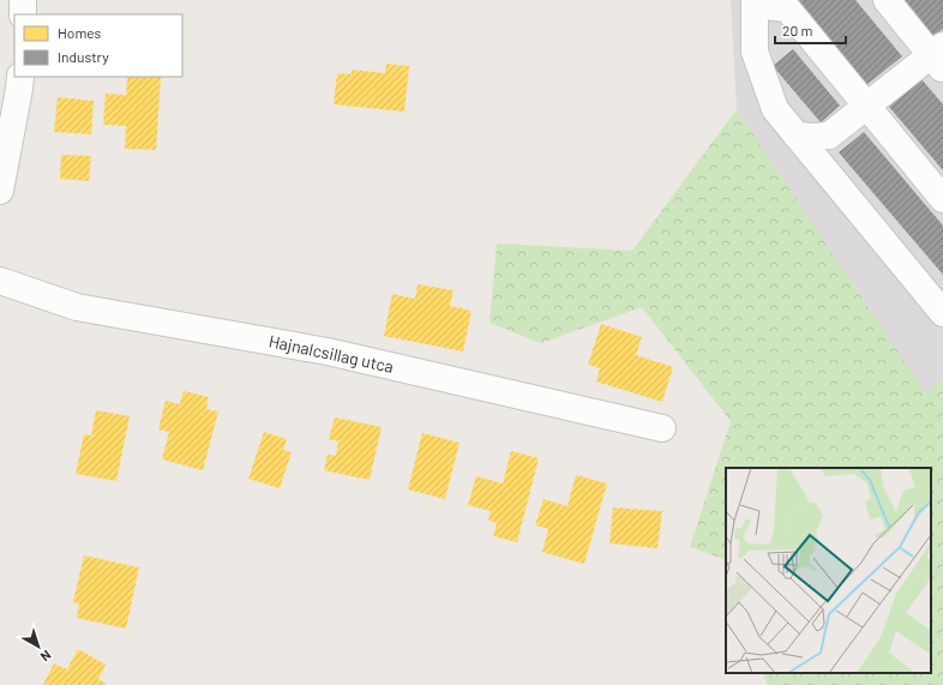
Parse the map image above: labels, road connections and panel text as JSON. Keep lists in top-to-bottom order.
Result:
{
  "streets": {
    "street": ["Hajnalcsillag utca"]
  },
  "legend": ["Homes", "Industry"],
  "scale_bar": "20 m",
  "north": "bottom right"
}
